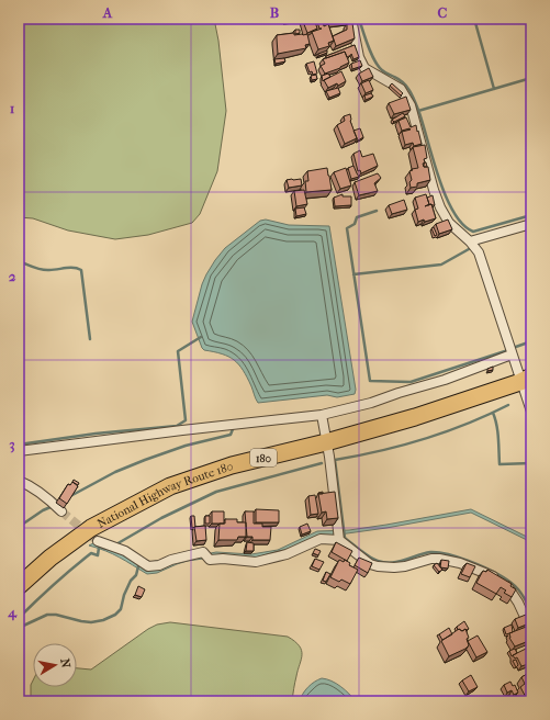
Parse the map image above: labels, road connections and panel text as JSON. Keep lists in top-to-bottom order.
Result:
{
  "streets": {
    "highway": ["180", "National Highway Route 180"]
  },
  "north": "right",
  "grid": {
    "columns": ["A", "B", "C"],
    "rows": [
      "1",
      "2",
      "3",
      "4"
    ]
  }
}
